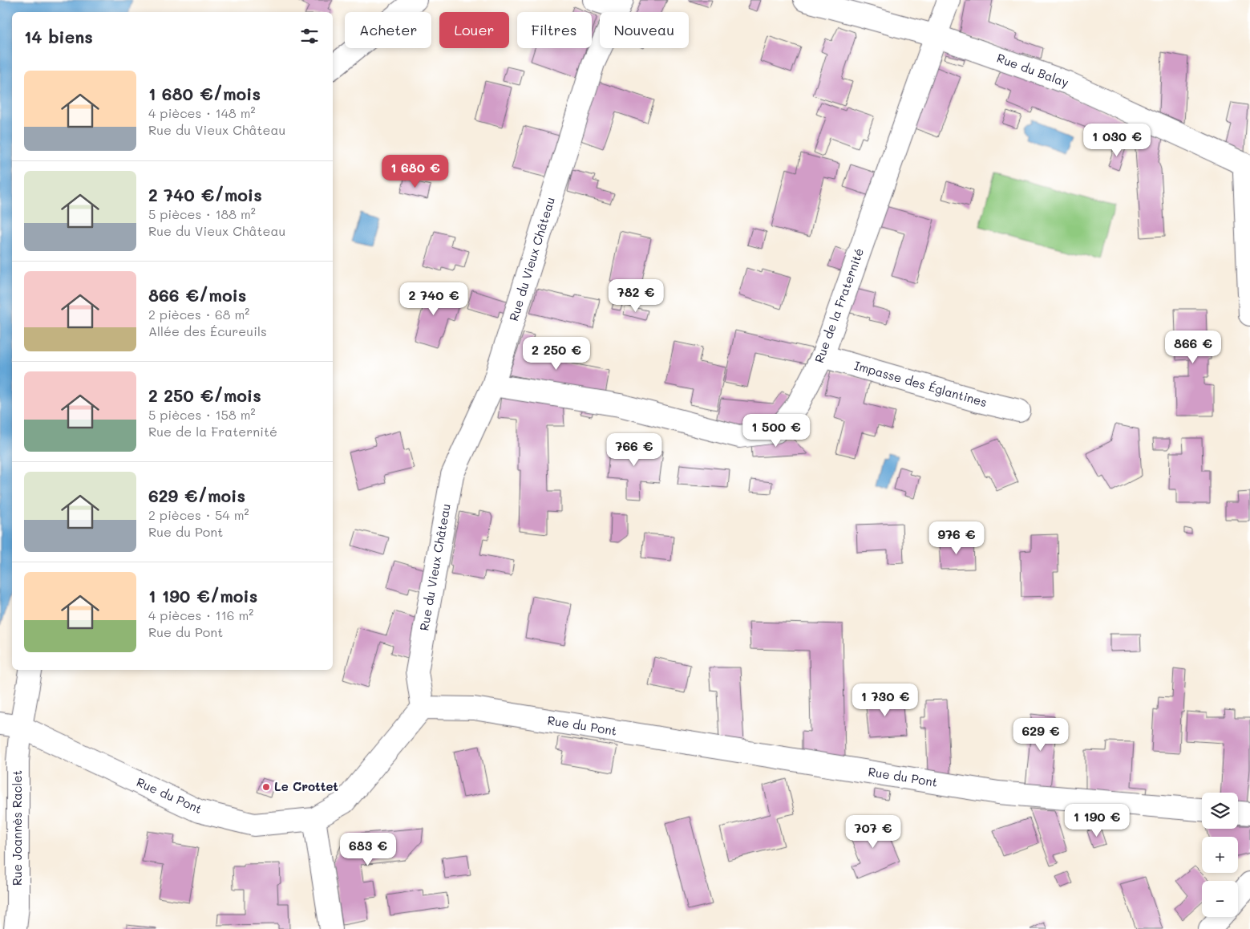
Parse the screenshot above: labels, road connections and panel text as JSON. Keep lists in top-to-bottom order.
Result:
{
  "streets": {
    "street": [
      "Rue du Balay",
      "Rue du Vieux Château",
      "Rue de la Fraternité",
      "Impasse des Églantines",
      "Rue du Pont",
      "Rue Joannès Raclet"
    ]
  },
  "crossings": [
    ["Rue du Balay", "Rue de la Fraternité"],
    ["Rue du Vieux Château", "Rue de la Fraternité"],
    ["Rue du Vieux Château", "Rue du Pont"],
    ["Rue de la Fraternité", "Impasse des Églantines"],
    ["Rue du Pont", "Rue Joannès Raclet"]
  ],
  "places": ["Le Crottet"],
  "page": {
    "chip": [
      "Acheter",
      "Louer",
      "Filtres",
      "Nouveau"
    ],
    "heading": "14 biens",
    "list": [
      {
        "name": "1 680 €/mois",
        "note": "4 pièces · 148 m² · Rue du Vieux Château"
      },
      {
        "name": "2 740 €/mois",
        "note": "5 pièces · 188 m² · Rue du Vieux Château"
      },
      {
        "name": "866 €/mois",
        "note": "2 pièces · 68 m² · Allée des Écureuils"
      },
      {
        "name": "2 250 €/mois",
        "note": "5 pièces · 158 m² · Rue de la Fraternité"
      },
      {
        "name": "629 €/mois",
        "note": "2 pièces · 54 m² · Rue du Pont"
      },
      {
        "name": "1 190 €/mois",
        "note": "4 pièces · 116 m² · Rue du Pont"
      }
    ],
    "price": [
      "1 030 €",
      "1 680 €",
      "782 €",
      "2 740 €",
      "866 €",
      "2 250 €",
      "1 500 €",
      "766 €",
      "976 €",
      "1 730 €",
      "629 €",
      "1 190 €",
      "707 €",
      "683 €"
    ],
    "map_buttons": ["+", "−"]
  }
}
